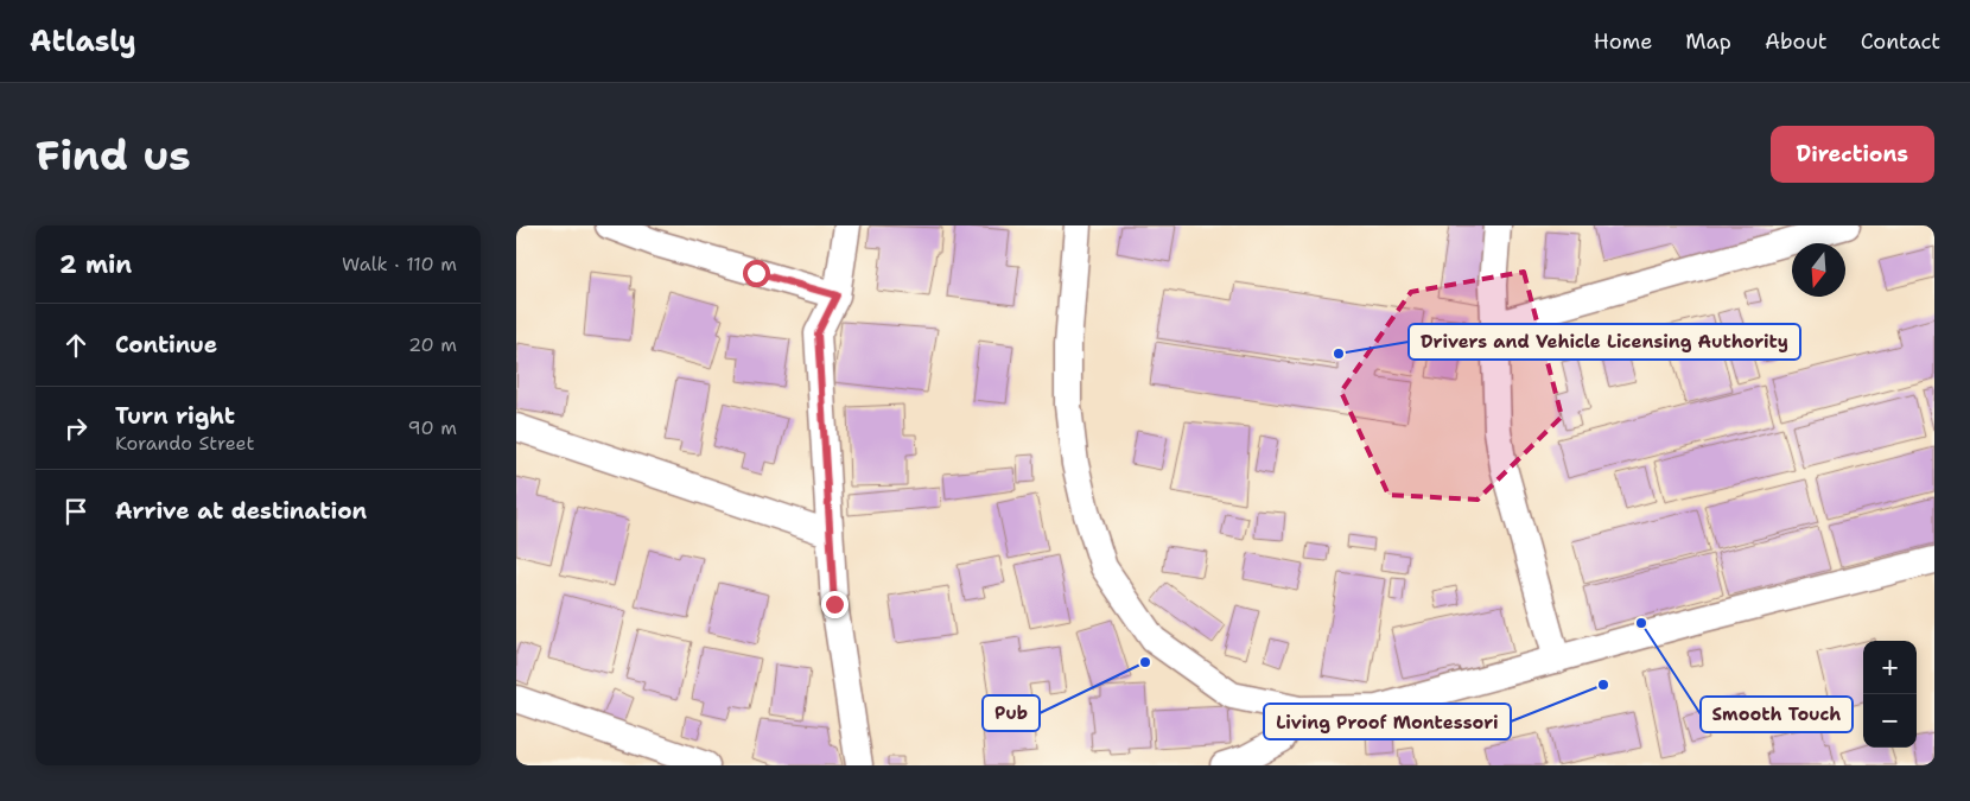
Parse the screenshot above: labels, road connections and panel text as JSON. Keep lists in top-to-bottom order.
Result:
{
  "places": [
    "Drivers and Vehicle Licensing Authority",
    "Smooth Touch",
    "Pub",
    "Living Proof Montessori"
  ],
  "north": "bottom",
  "page": {
    "header": "Atlasly",
    "nav": [
      "Home",
      "Map",
      "About",
      "Contact"
    ],
    "buttons": "Directions",
    "title": "Find us",
    "heading": ["2 min", "Walk · 110 m"],
    "list": [
      ["Continue", "20 m"],
      ["Turn right", "Korando Street", "90 m"],
      "Arrive at destination"
    ],
    "map_buttons": ["+", "−"]
  }
}
